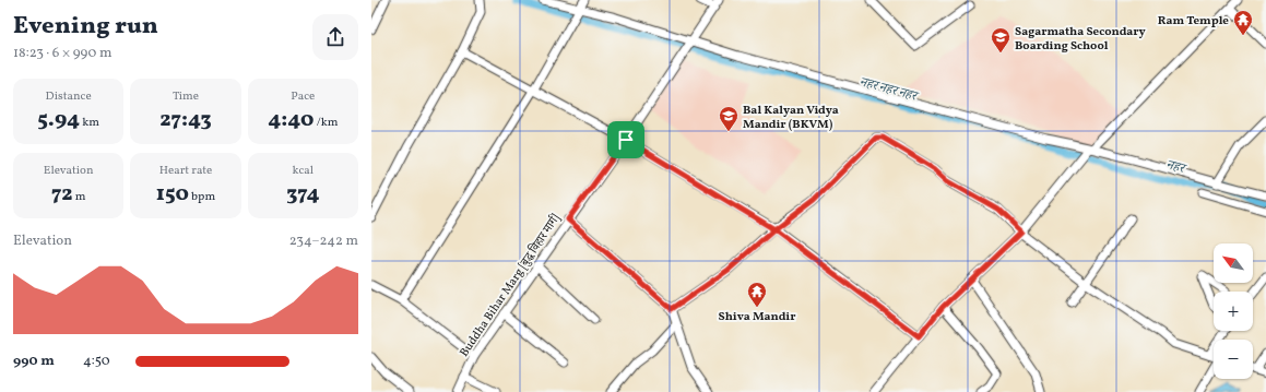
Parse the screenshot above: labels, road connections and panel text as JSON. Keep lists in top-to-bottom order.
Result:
{
  "streets": {
    "street": ["Buddha Bihar Marg [बुद्ध विहार मार्ग]"]
  },
  "water": ["नहर नहर नहर", "नहर"],
  "places": {
    "temple": ["Ram Temple", "Shiva Mandir"],
    "school or university": ["Sagarmatha Secondary Boarding School", "Bal Kalyan Vidya Mandir (BKVM)"]
  },
  "north": "top left",
  "page": {
    "heading": ["Evening run", "18:23 · 6 × 990 m"],
    "stats": [
      ["Distance", "5.94 km"],
      ["Time", "27:43"],
      ["Pace", "4:40 /km"],
      ["Elevation", "72 m"],
      ["Heart rate", "150 bpm"],
      ["kcal", "374"]
    ],
    "chart": ["Elevation", "234–242 m"],
    "map_buttons": ["+", "−"],
    "list": [
      {
        "name": "990 m",
        "note": "4:50"
      }
    ]
  }
}
